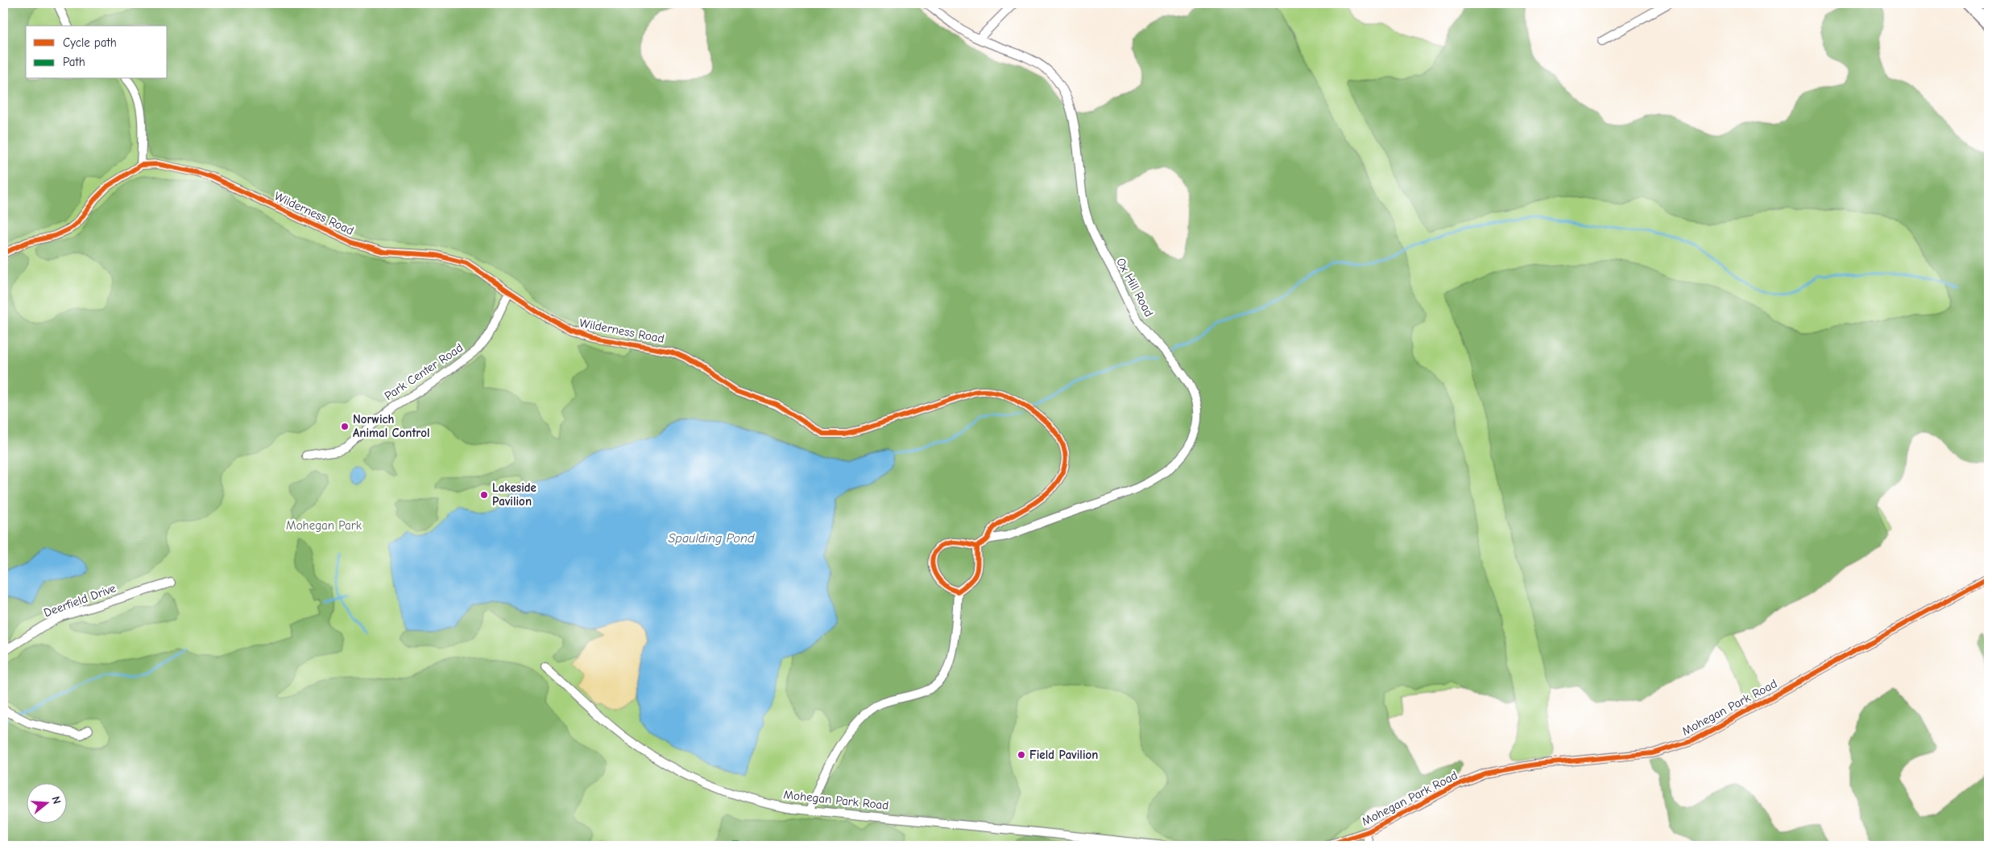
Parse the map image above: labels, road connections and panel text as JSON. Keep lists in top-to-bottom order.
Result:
{
  "streets": {
    "street": [
      "Wilderness Road",
      "Ox Hill Road",
      "Park Center Road",
      "Deerfield Drive",
      "Mohegan Park Road"
    ]
  },
  "crossings": [
    ["Wilderness Road", "Ox Hill Road"],
    ["Wilderness Road", "Park Center Road"]
  ],
  "water": ["Spaulding Pond"],
  "parks": ["Mohegan Park"],
  "places": ["Norwich Animal Control", "Lakeside Pavilion", "Field Pavilion"],
  "legend": ["Cycle path", "Path"],
  "north": "right"
}
